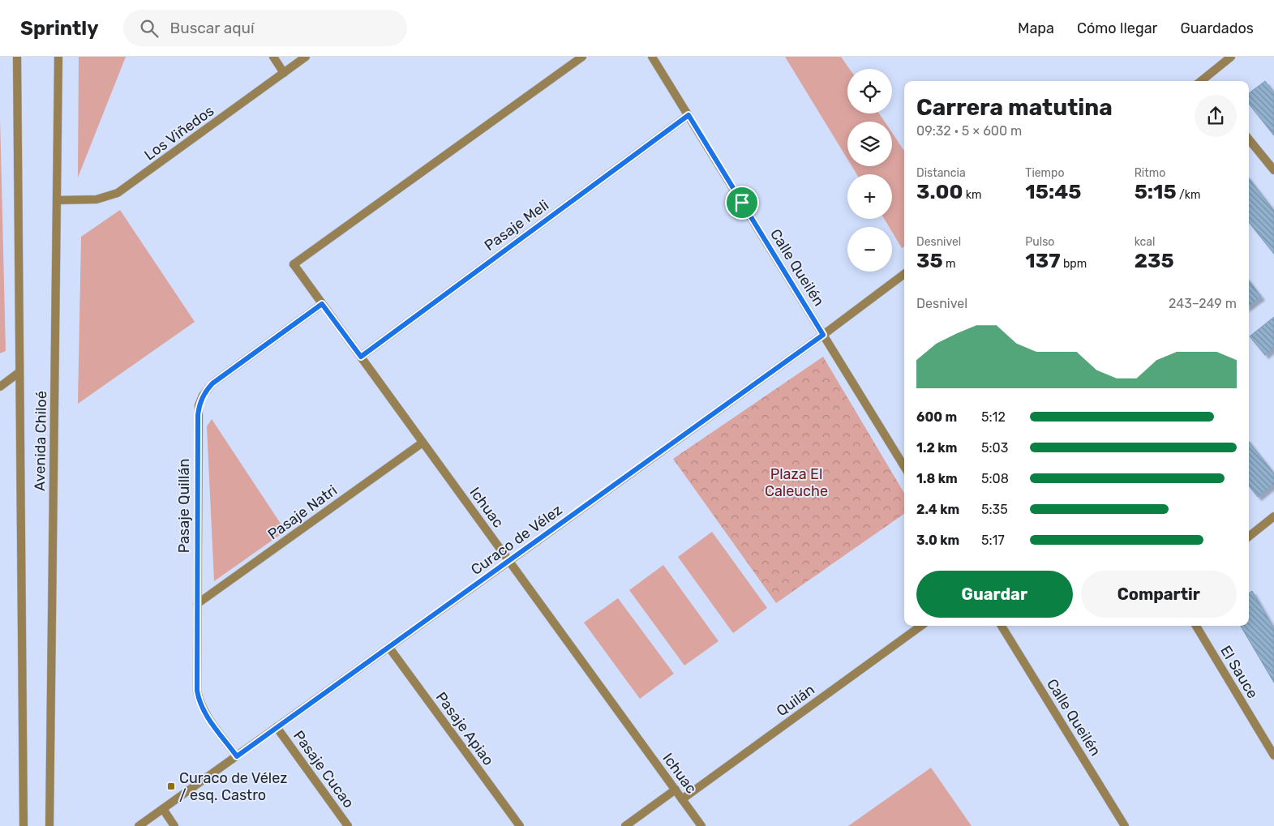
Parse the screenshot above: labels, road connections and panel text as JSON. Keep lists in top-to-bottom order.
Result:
{
  "streets": {
    "street": [
      "Los Viñedos",
      "Pasaje Meli",
      "Calle Queilén",
      "Avenida Chiloé",
      "Pasaje Quillán",
      "Ichuac",
      "Pasaje Natri",
      "Curaco de Vélez",
      "El Sauce",
      "Quilán",
      "Pasaje Apiao",
      "Pasaje Cucao"
    ]
  },
  "crossings": [
    ["Los Viñedos", "Avenida Chiloé"],
    ["Pasaje Meli", "Calle Queilén"],
    ["Pasaje Meli", "Ichuac"],
    ["Calle Queilén", "Curaco de Vélez"],
    ["Pasaje Quillán", "Ichuac"],
    ["Pasaje Quillán", "Pasaje Natri"],
    ["Pasaje Quillán", "Curaco de Vélez"],
    ["Ichuac", "Pasaje Natri"],
    ["Ichuac", "Curaco de Vélez"],
    ["Ichuac", "Quilán"],
    ["Curaco de Vélez", "Pasaje Apiao"],
    ["Curaco de Vélez", "Pasaje Cucao"]
  ],
  "parks": ["Plaza El Caleuche"],
  "places": {
    "transit": ["Curaco de Vélez / esq. Castro"]
  },
  "page": {
    "header": "Sprintly",
    "search": "Buscar aquí",
    "nav": ["Mapa", "Cómo llegar", "Guardados"],
    "map_buttons": ["+", "−"],
    "heading": ["Carrera matutina", "09:32 · 5 × 600 m"],
    "stats": [
      ["Distancia", "3.00 km"],
      ["Tiempo", "15:45"],
      ["Ritmo", "5:15 /km"],
      ["Desnivel", "35 m"],
      ["Pulso", "137 bpm"],
      ["kcal", "235"]
    ],
    "chart": ["Desnivel", "243–249 m"],
    "list": [
      {
        "name": "600 m",
        "note": "5:12"
      },
      {
        "name": "1.2 km",
        "note": "5:03"
      },
      {
        "name": "1.8 km",
        "note": "5:08"
      },
      {
        "name": "2.4 km",
        "note": "5:35"
      },
      {
        "name": "3.0 km",
        "note": "5:17"
      }
    ],
    "buttons": ["Guardar", "Compartir"]
  }
}
